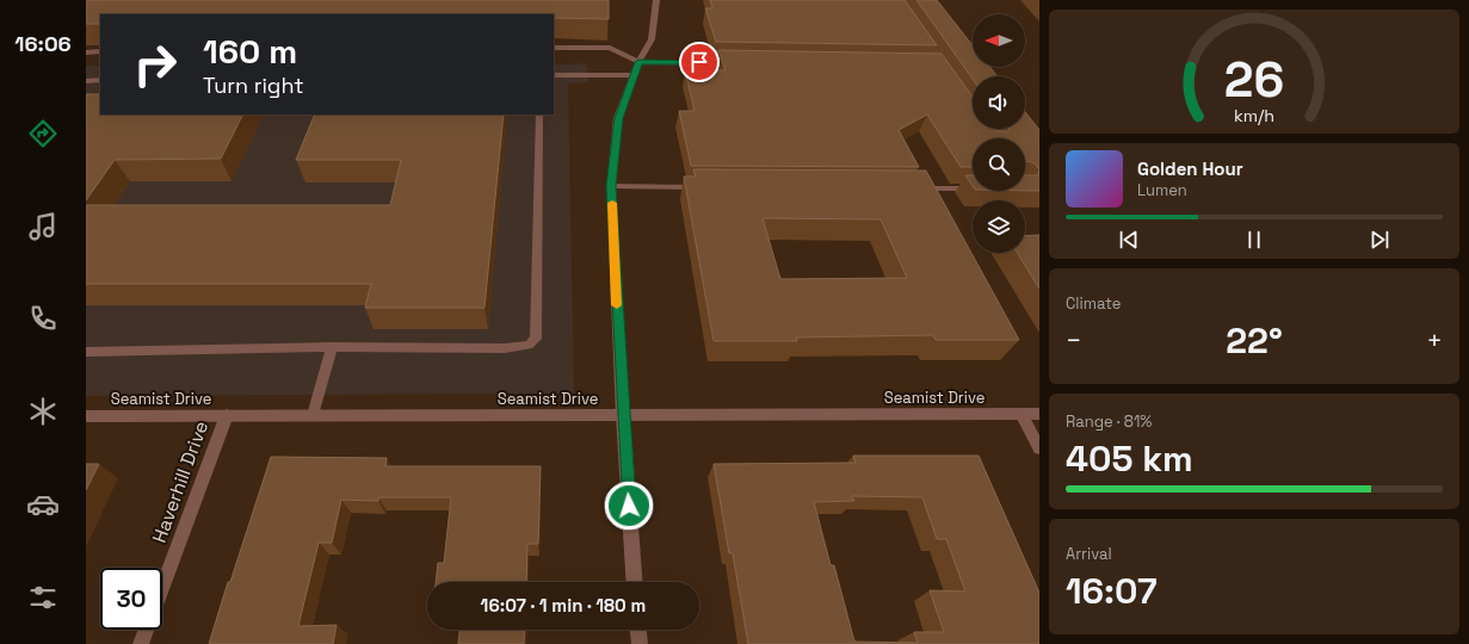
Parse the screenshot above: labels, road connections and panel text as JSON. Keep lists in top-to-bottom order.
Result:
{
  "streets": {
    "street": ["Seamist Drive", "Haverhill Drive"]
  },
  "crossings": [
    ["Seamist Drive", "Haverhill Drive"]
  ],
  "north": "left",
  "page": {
    "tabs": "16:06",
    "turn": ["160 m", "Turn right"],
    "song": ["Golden Hour", "Lumen"],
    "tile": [
      "Climate",
      ["Range · 81%", "405 km"],
      ["Arrival", "16:07"]
    ],
    "heat": ["−", "22°", "+"],
    "limit": "30",
    "trip": "16:07 · 1 min · 180 m",
    "gauge": ["26", "km/h"]
  }
}
